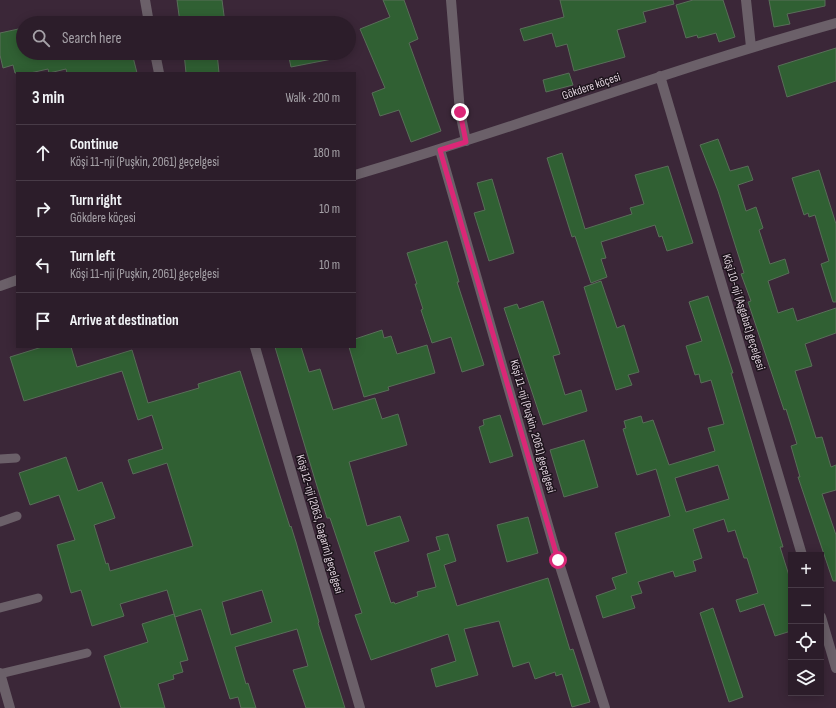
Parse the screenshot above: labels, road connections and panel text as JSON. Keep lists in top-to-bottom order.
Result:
{
  "streets": {
    "street": [
      "Gökdere köçesi",
      "Köşi 10-nji (Aşgabat) geçelgesi",
      "Köşi 11-nji (Puşkin, 2061) geçelgesi",
      "Köşi 12-nji (2063, Gagarin) geçelgesi"
    ]
  },
  "crossings": [
    ["Gökdere köçesi", "Köşi 10-nji (Aşgabat) geçelgesi"],
    ["Gökdere köçesi", "Köşi 11-nji (Puşkin, 2061) geçelgesi"]
  ],
  "page": {
    "search": "Search here",
    "heading": ["3 min", "Walk · 200 m"],
    "list": [
      ["Continue", "Köşi 11-nji (Puşkin, 2061) geçelgesi", "180 m"],
      ["Turn right", "Gökdere köçesi", "10 m"],
      ["Turn left", "Köşi 11-nji (Puşkin, 2061) geçelgesi", "10 m"],
      "Arrive at destination"
    ],
    "map_buttons": ["+", "−"]
  }
}
